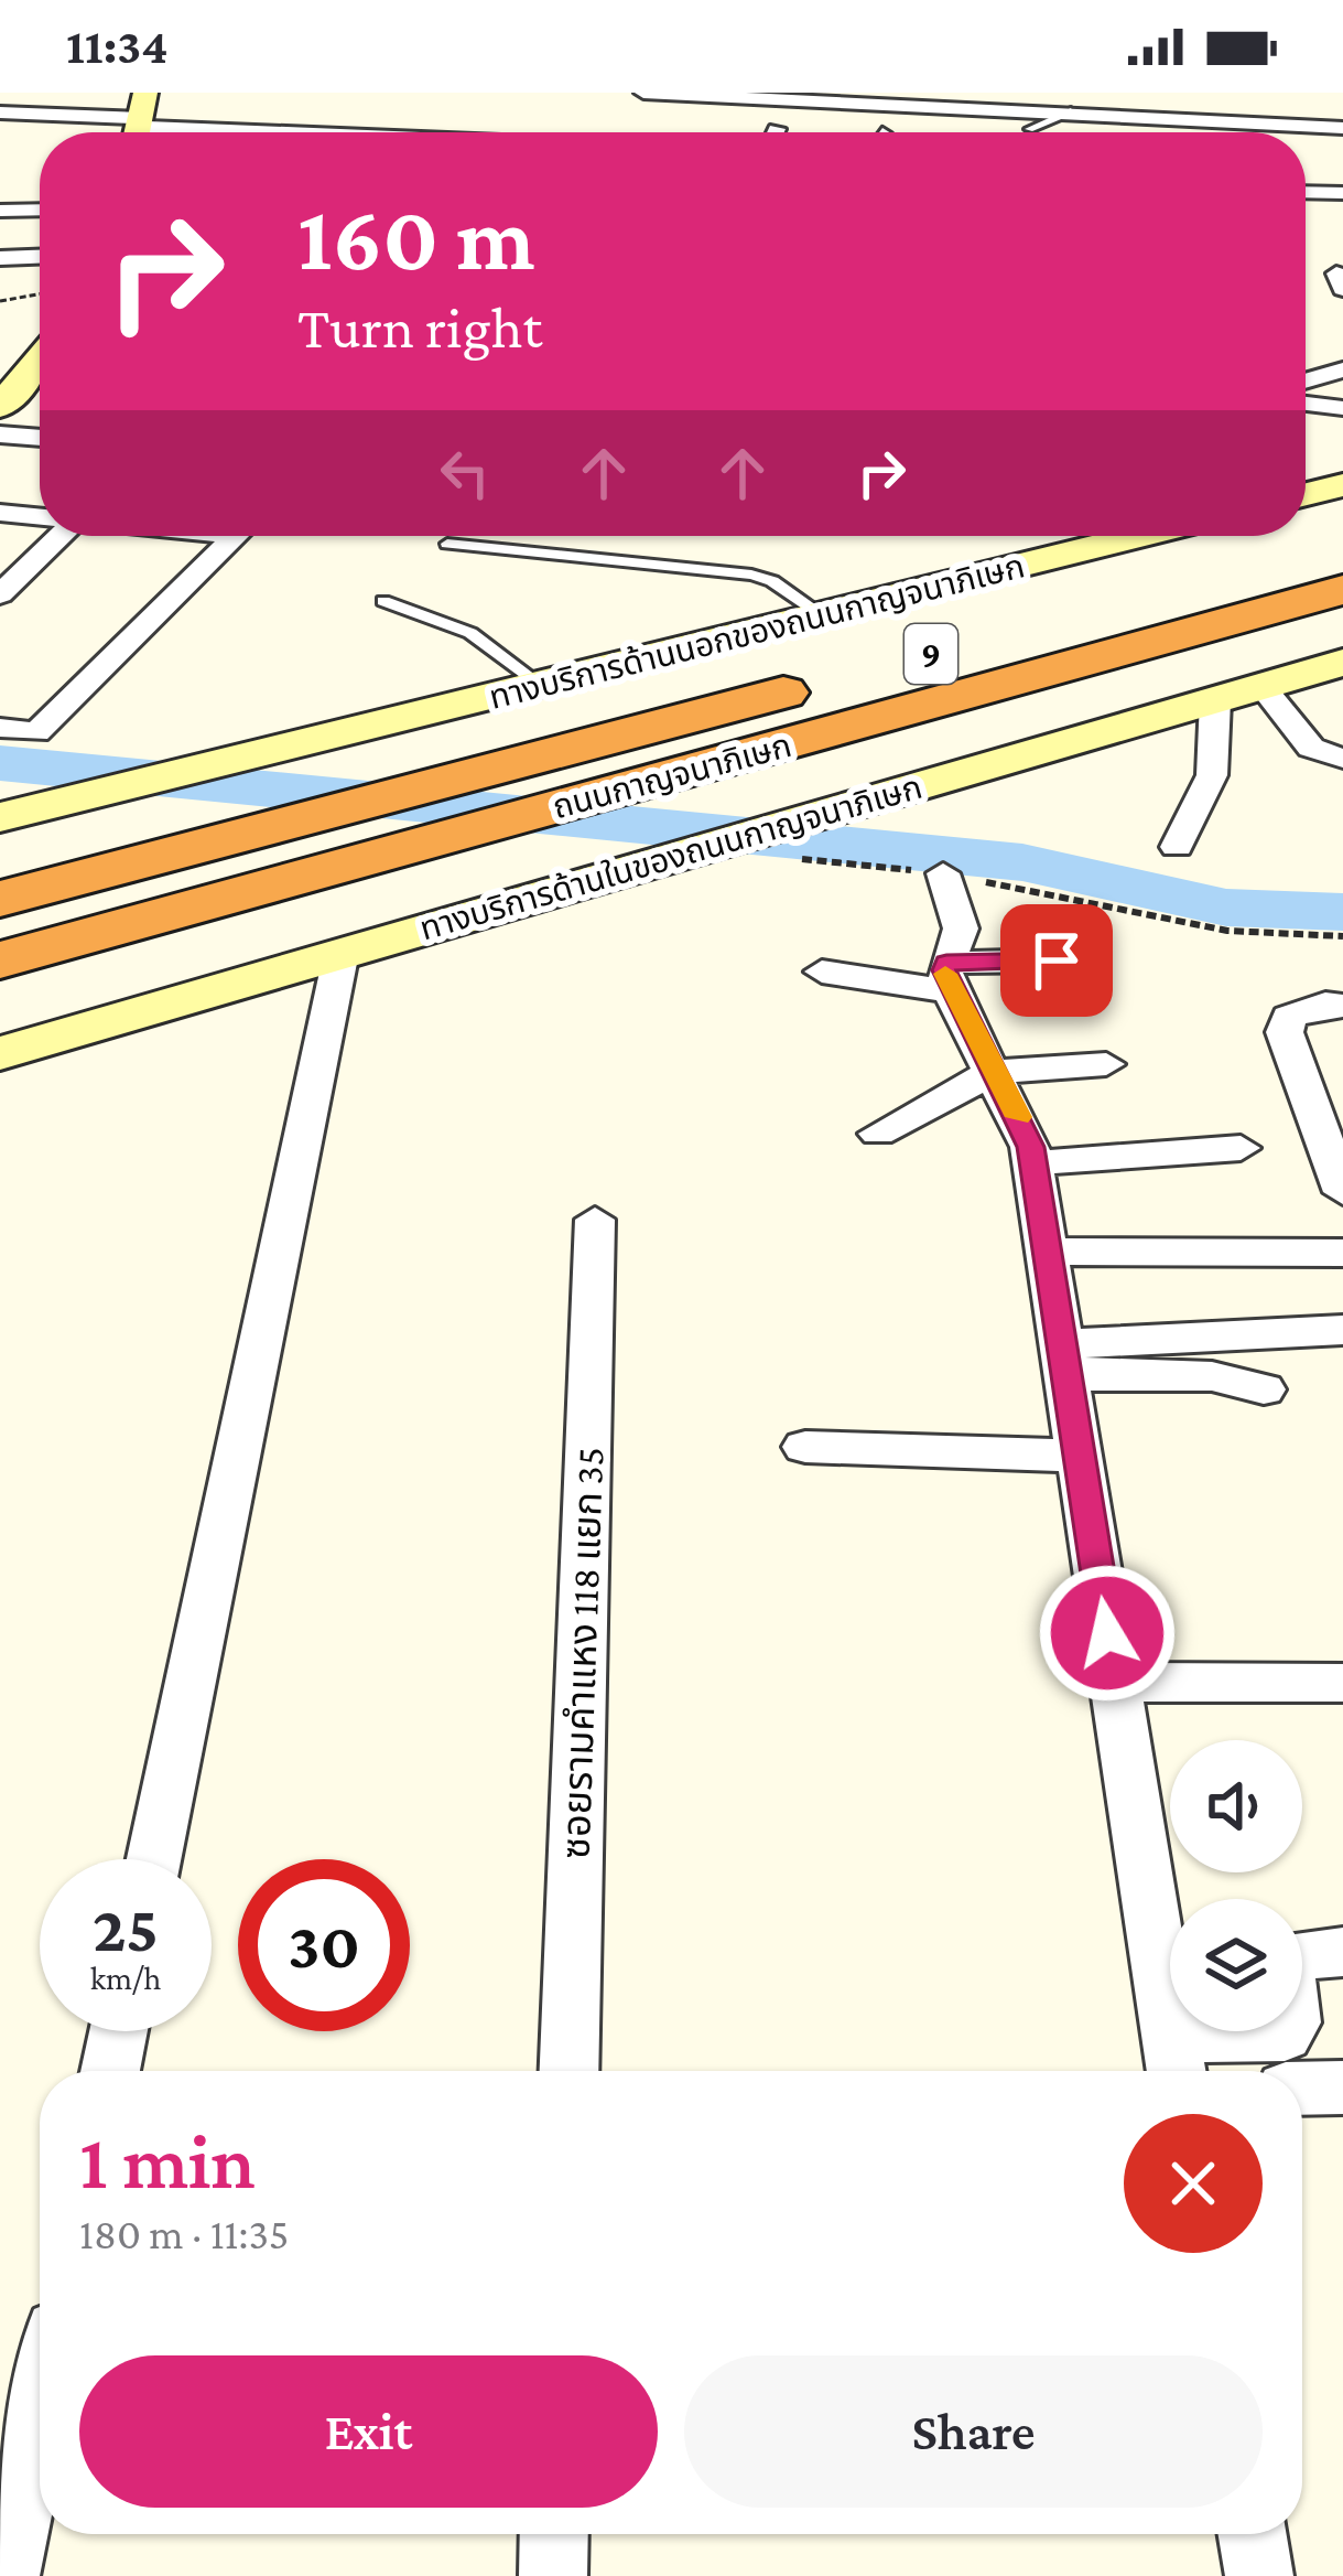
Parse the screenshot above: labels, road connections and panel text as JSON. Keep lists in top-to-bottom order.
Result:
{
  "streets": {
    "highway": ["9", "ถนนกาญจนาภิเษก"],
    "main road": ["ทางบริการด้านนอกของถนนกาญจนาภิเษก", "ทางบริการด้านในของถนนกาญจนาภิเษก"],
    "street": ["ซอยรามคำแหง 118 แยก 35"]
  },
  "page": {
    "status": "11:34",
    "turn": ["160 m", "Turn right"],
    "speed": "25 km/h",
    "limit": "30",
    "heading": ["1 min", "180 m · 11:35"],
    "buttons": ["Exit", "Share"]
  }
}
